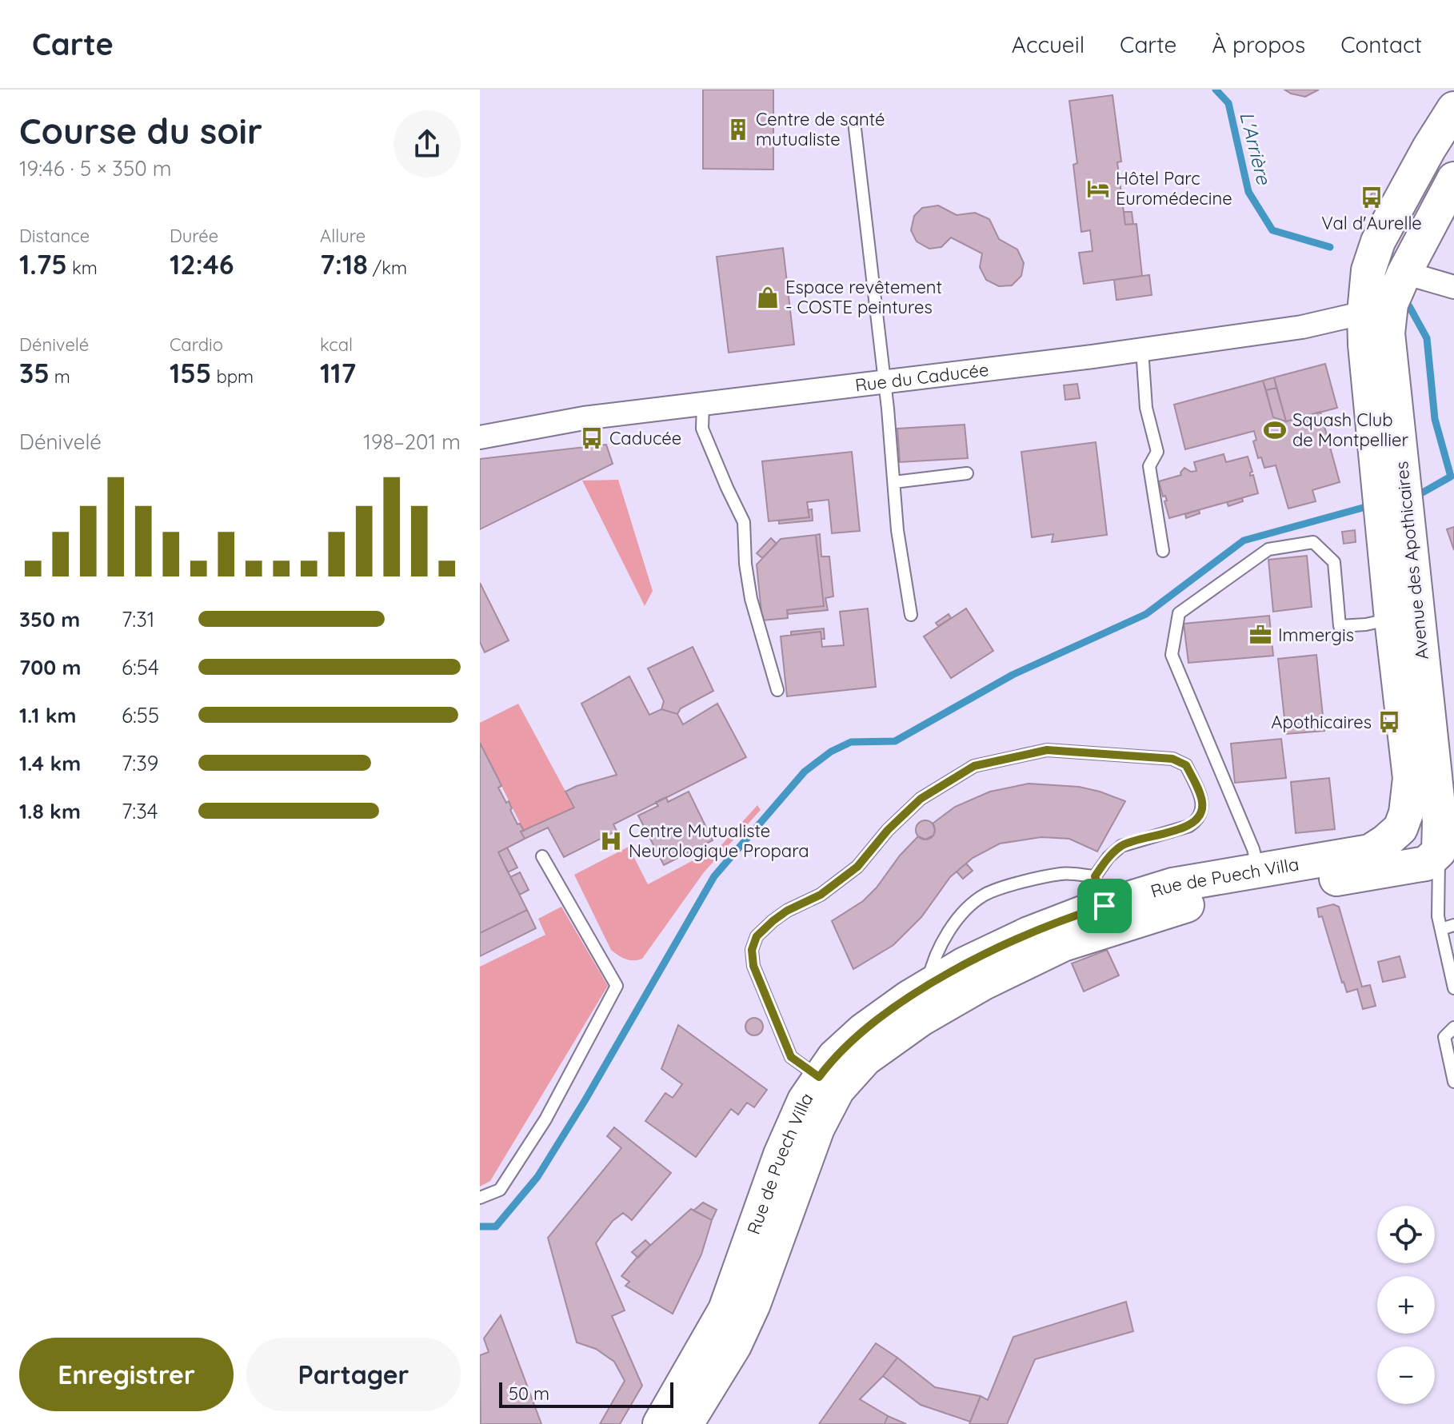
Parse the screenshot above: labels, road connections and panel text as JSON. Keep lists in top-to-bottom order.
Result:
{
  "streets": {
    "main road": ["Avenue des Apothicaires", "Rue de Puech Villa"],
    "street": ["Rue du Caducée"]
  },
  "crossings": [
    ["Rue du Caducée", "Avenue des Apothicaires"],
    ["Avenue des Apothicaires", "Rue de Puech Villa"]
  ],
  "water": ["L'Arrière"],
  "places": {
    "building": ["Centre de santé mutualiste"],
    "hotel": ["Hôtel Parc Euromédecine"],
    "bus stop": ["Val d'Aurelle", "Caducée", "Apothicaires"],
    "shop": ["Espace revêtement - COSTE peintures"],
    "sports": ["Squash Club de Montpellier"],
    "office": ["Immergis"],
    "hospital": ["Centre Mutualiste Neurologique Propara"]
  },
  "scale_bar": "50 m",
  "page": {
    "header": "Carte",
    "nav": [
      "Accueil",
      "Carte",
      "À propos",
      "Contact"
    ],
    "heading": ["Course du soir", "19:46 · 5 × 350 m"],
    "stats": [
      ["Distance", "1.75 km"],
      ["Durée", "12:46"],
      ["Allure", "7:18 /km"],
      ["Dénivelé", "35 m"],
      ["Cardio", "155 bpm"],
      ["kcal", "117"]
    ],
    "chart": ["Dénivelé", "198–201 m"],
    "list": [
      {
        "name": "350 m",
        "note": "7:31"
      },
      {
        "name": "700 m",
        "note": "6:54"
      },
      {
        "name": "1.1 km",
        "note": "6:55"
      },
      {
        "name": "1.4 km",
        "note": "7:39"
      },
      {
        "name": "1.8 km",
        "note": "7:34"
      }
    ],
    "map_buttons": ["+", "−"],
    "buttons": ["Enregistrer", "Partager"],
    "scale": "50 m"
  }
}
